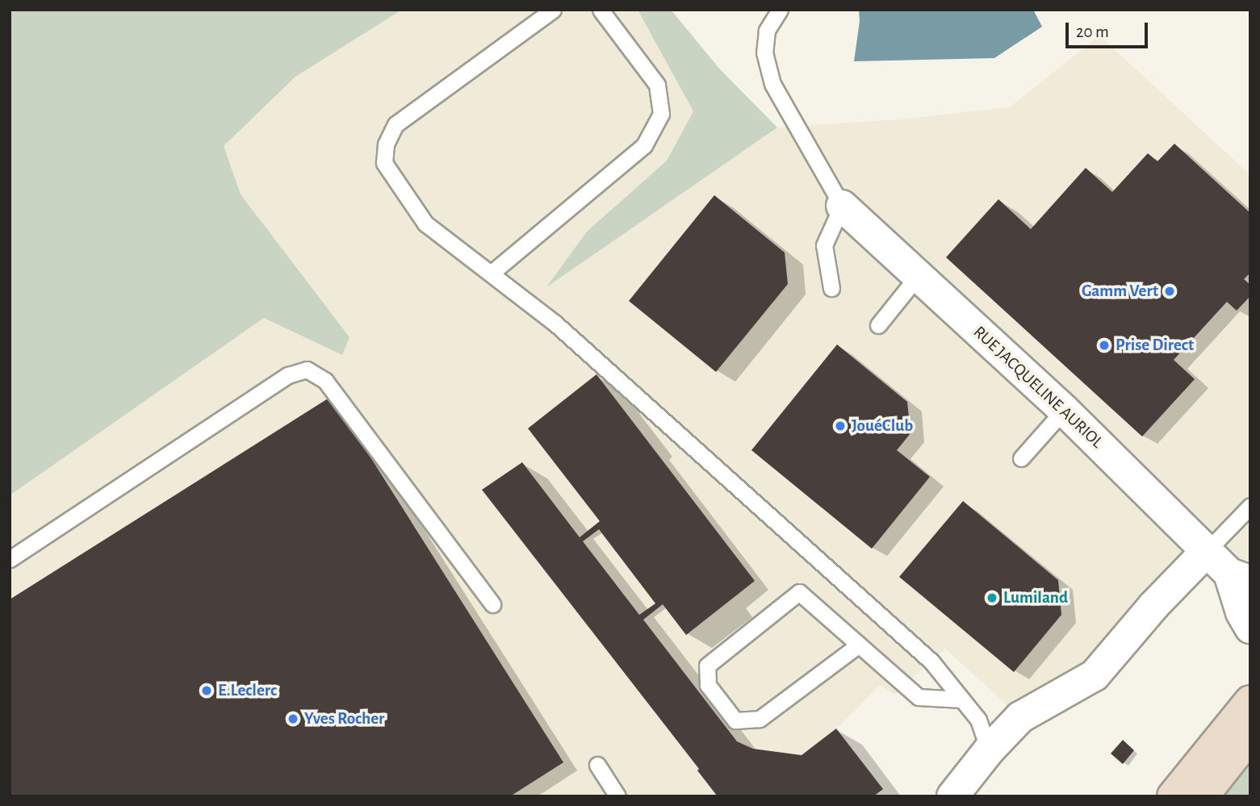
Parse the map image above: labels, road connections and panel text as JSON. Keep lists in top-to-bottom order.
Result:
{
  "streets": {
    "street": ["RUE JACQUELINE AURIOL"]
  },
  "places": [
    "Gamm Vert",
    "Prise Direct",
    "JouéClub",
    "Lumiland",
    "E.Leclerc",
    "Yves Rocher"
  ],
  "scale_bar": "20 m"
}
